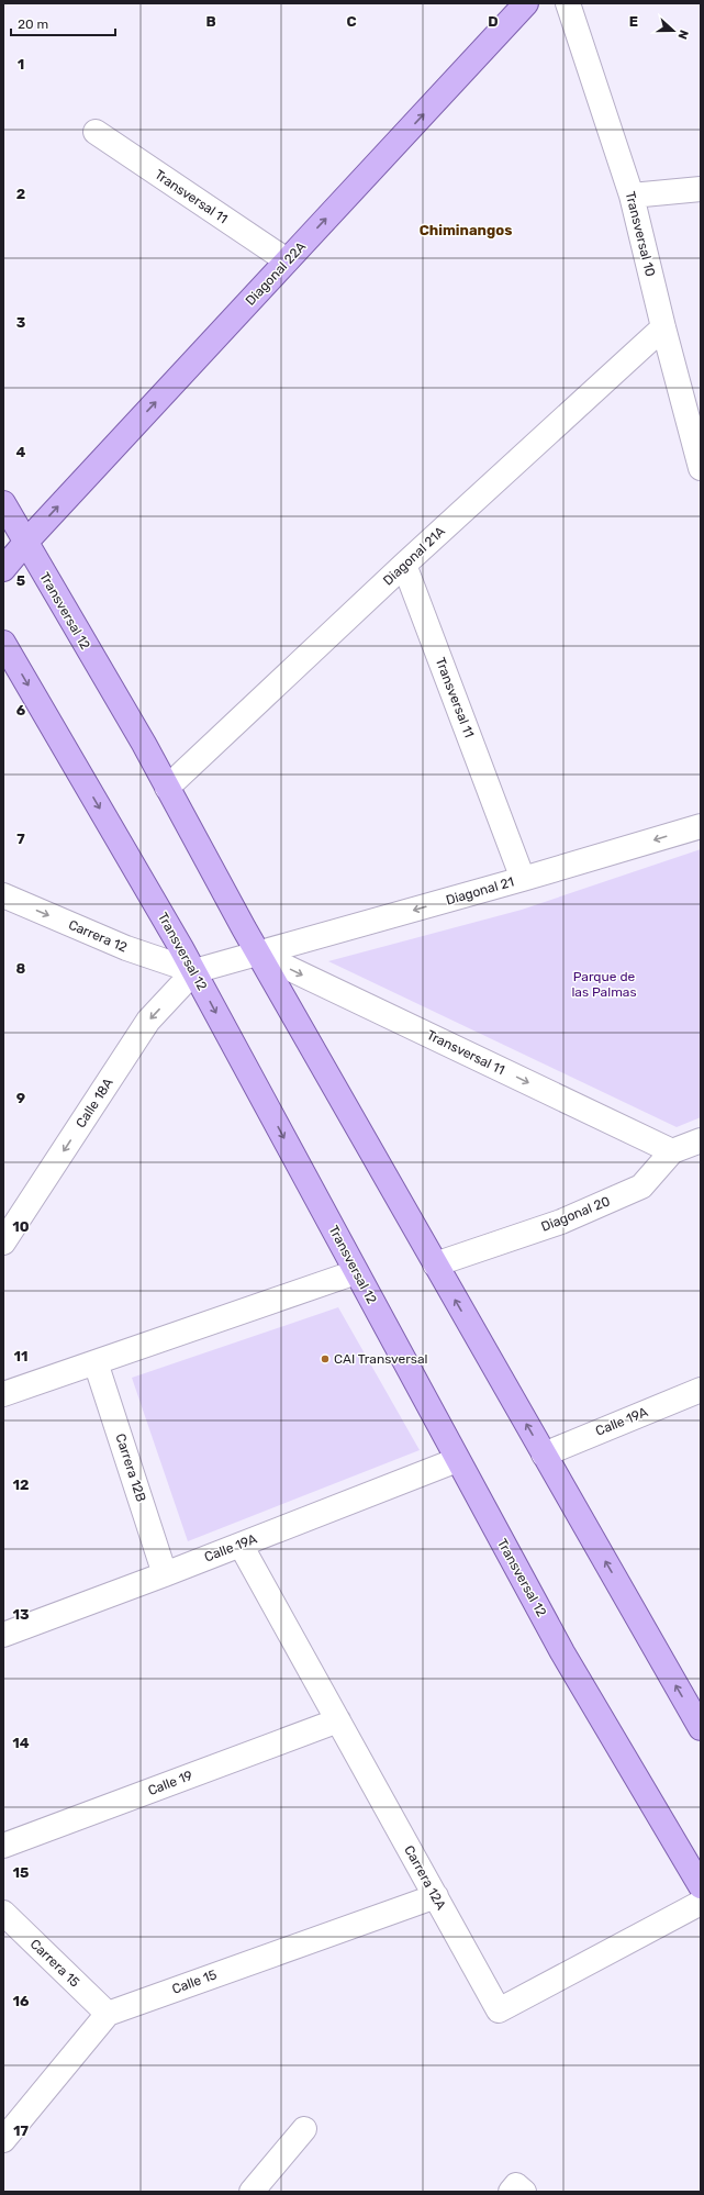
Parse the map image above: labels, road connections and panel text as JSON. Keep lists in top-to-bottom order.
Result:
{
  "streets": {
    "main road": ["Diagonal 22A", "Transversal 12"],
    "street": [
      "Transversal 11",
      "Transversal 10",
      "Diagonal 21A",
      "Diagonal 21",
      "Carrera 12",
      "Calle 18A",
      "Diagonal 20",
      "Calle 19A",
      "Carrera 12B",
      "Calle 19",
      "Carrera 12A",
      "Carrera 15",
      "Calle 15"
    ]
  },
  "crossings": [
    ["Transversal 11", "Diagonal 22A"],
    ["Transversal 11", "Diagonal 21A"],
    ["Transversal 11", "Transversal 12"],
    ["Transversal 11", "Diagonal 21"],
    ["Transversal 11", "Diagonal 20"],
    ["Transversal 10", "Diagonal 21A"],
    ["Diagonal 22A", "Transversal 12"],
    ["Diagonal 21A", "Transversal 12"],
    ["Transversal 12", "Diagonal 21"],
    ["Transversal 12", "Carrera 12"],
    ["Transversal 12", "Calle 18A"],
    ["Transversal 12", "Diagonal 20"],
    ["Transversal 12", "Calle 19A"],
    ["Diagonal 21", "Carrera 12"],
    ["Diagonal 21", "Calle 18A"],
    ["Carrera 12", "Calle 18A"],
    ["Calle 19A", "Carrera 12B"],
    ["Calle 19A", "Carrera 12A"],
    ["Calle 19", "Carrera 12A"],
    ["Carrera 12A", "Calle 15"],
    ["Carrera 15", "Calle 15"]
  ],
  "one_way": [
    "Transversal 11",
    "Diagonal 22A",
    "Diagonal 21",
    "Carrera 12",
    "Calle 18A"
  ],
  "districts": ["Chiminangos"],
  "parks": ["Parque de las Palmas"],
  "places": ["CAI Transversal"],
  "scale_bar": "20 m",
  "north": "right",
  "grid": {
    "columns": [
      "B",
      "C",
      "D",
      "E"
    ],
    "rows": [
      "1",
      "2",
      "3",
      "4",
      "5",
      "6",
      "7",
      "8",
      "9",
      "10",
      "11",
      "12",
      "13",
      "14",
      "15",
      "16",
      "17"
    ]
  }
}
